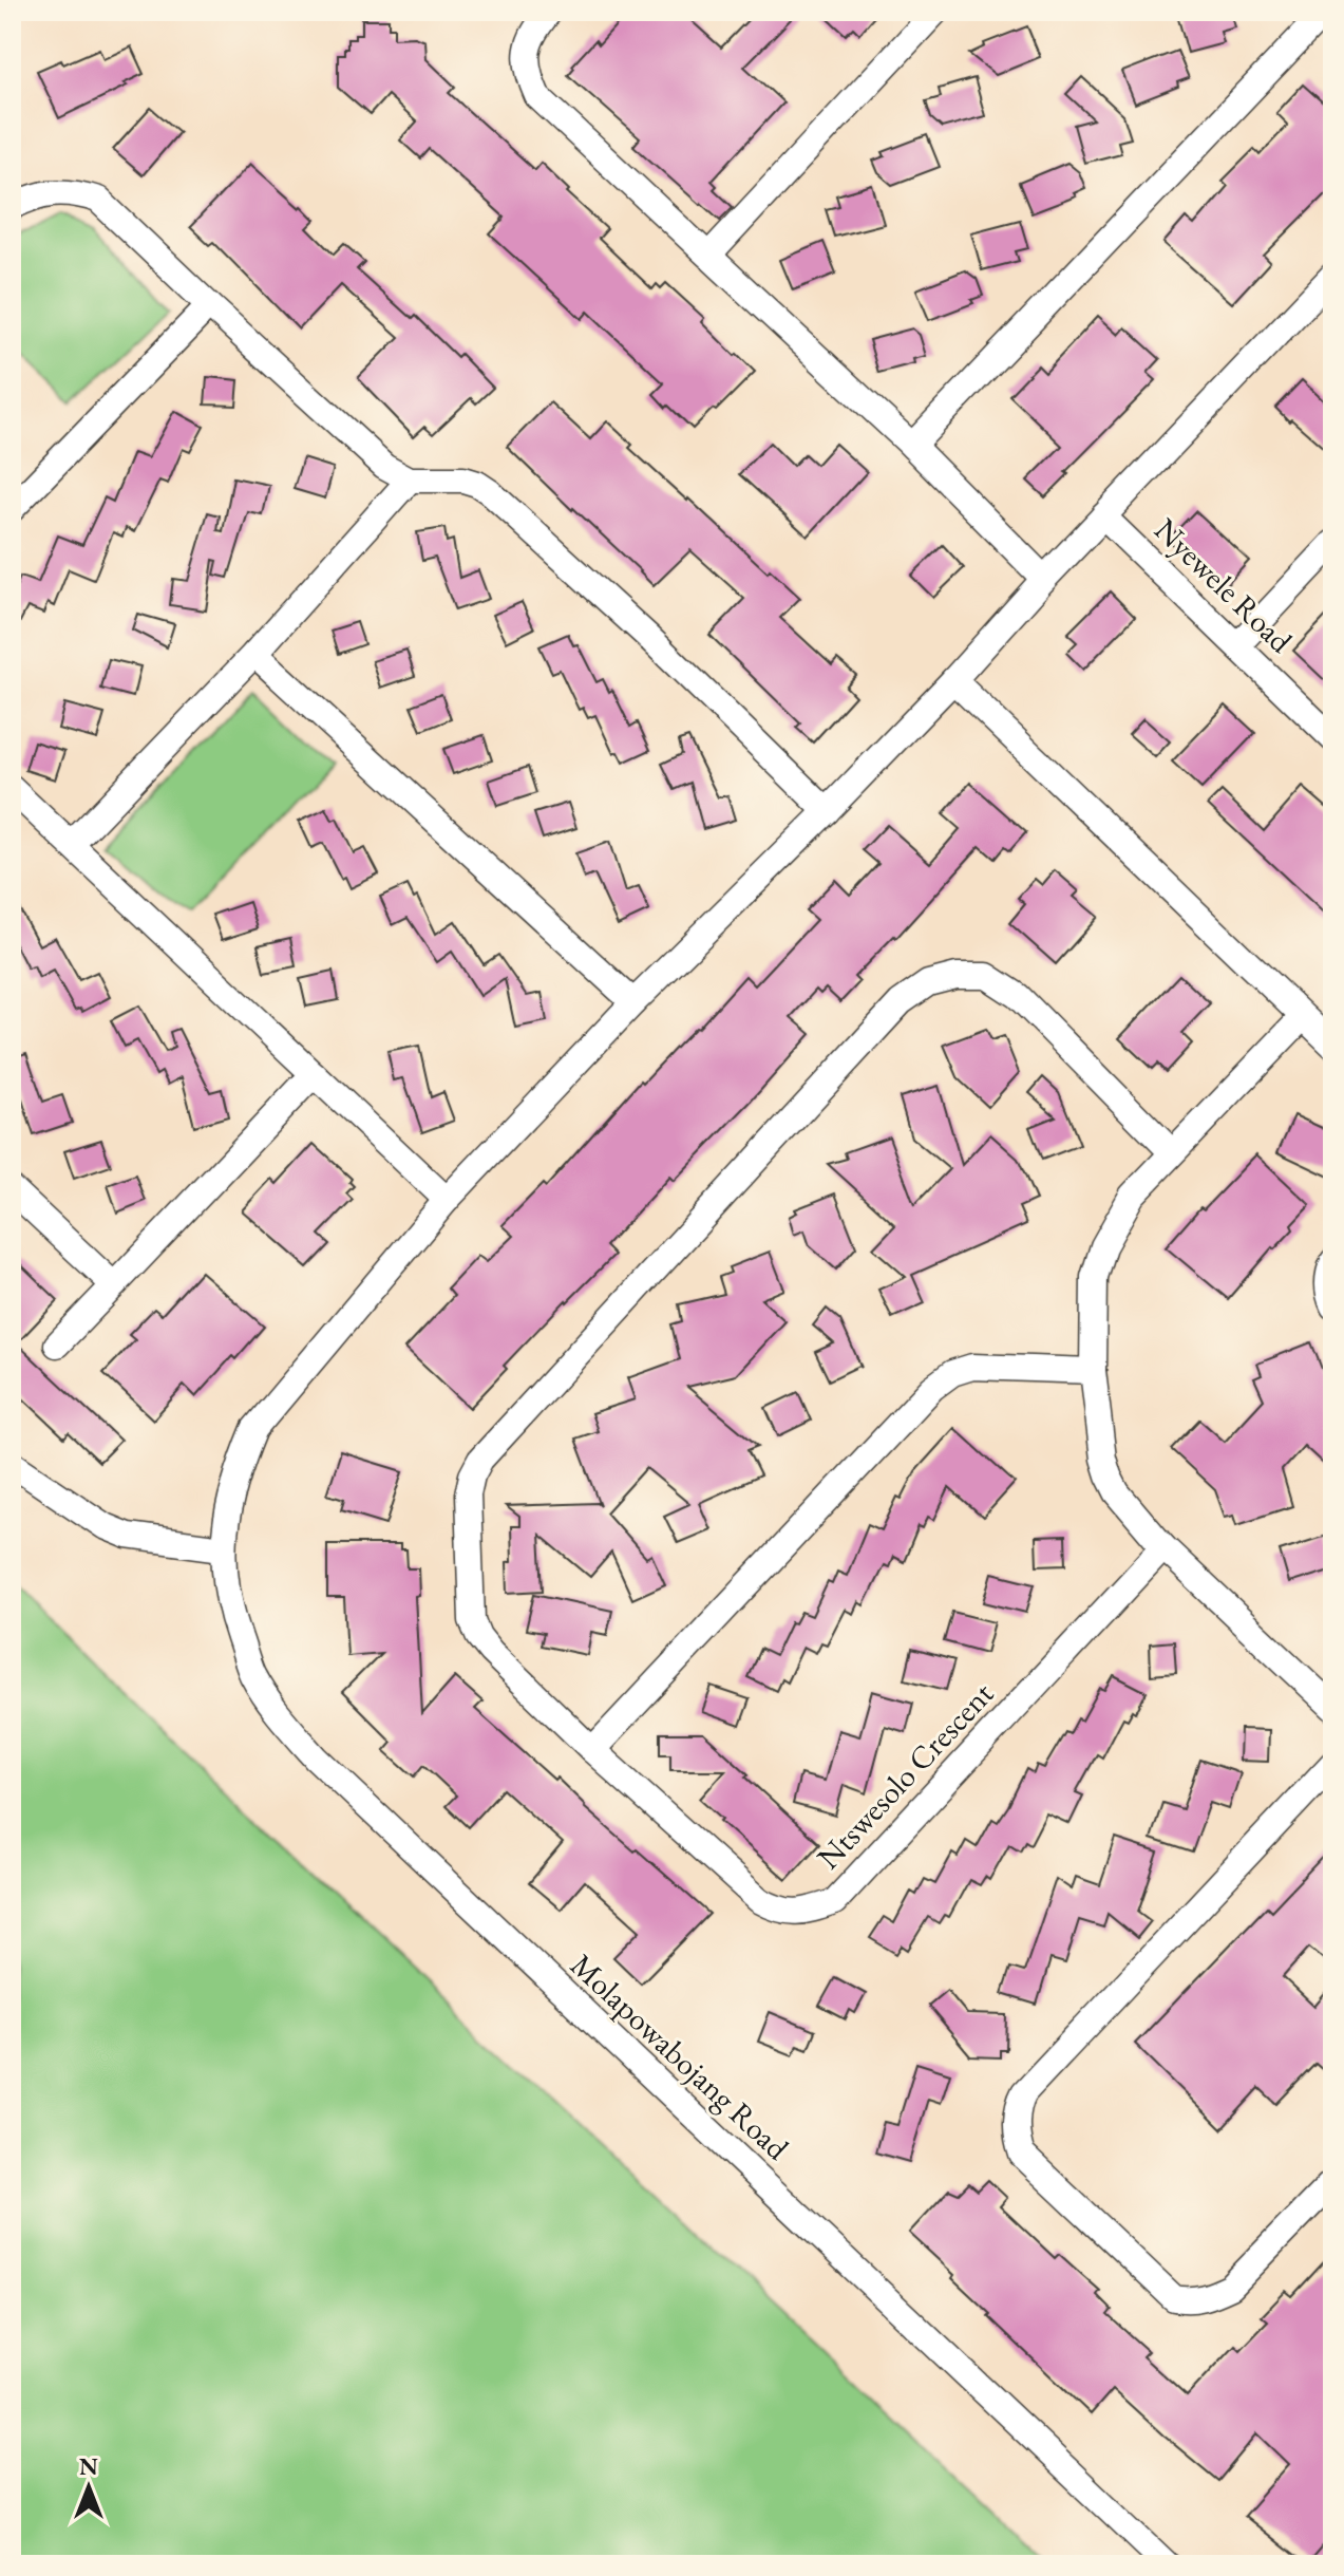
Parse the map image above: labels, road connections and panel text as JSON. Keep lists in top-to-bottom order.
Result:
{
  "streets": {
    "street": ["Nyewele Road", "Ntswesolo Crescent", "Molapowabojang Road"]
  },
  "crossings": [
    ["Nyewele Road", "Molapowabojang Road"]
  ],
  "north": "top"
}
